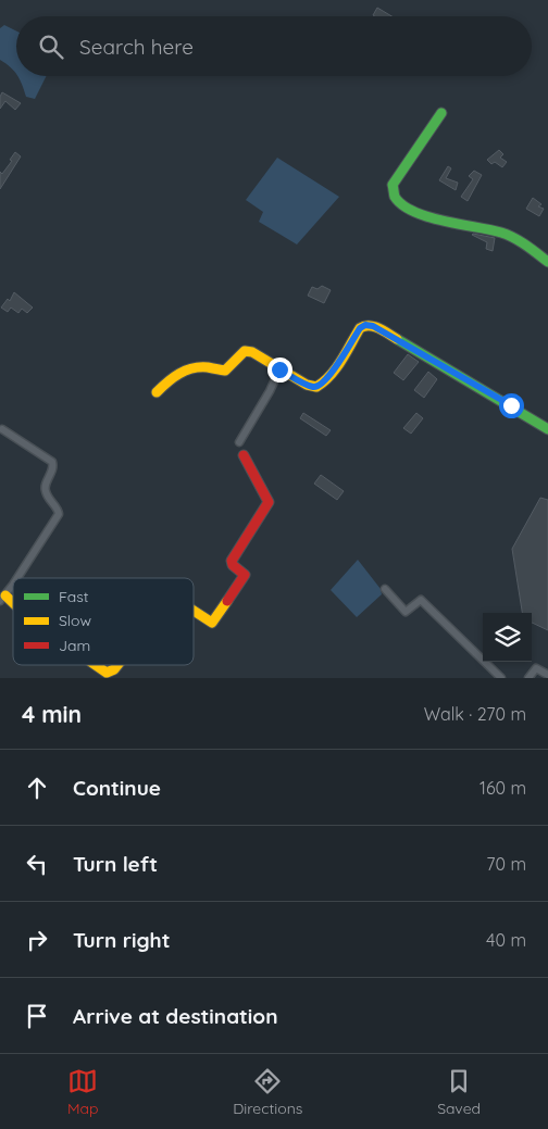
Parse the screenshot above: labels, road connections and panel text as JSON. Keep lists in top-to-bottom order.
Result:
{
  "legend": ["Fast", "Slow", "Jam"],
  "page": {
    "search": "Search here",
    "heading": ["4 min", "Walk · 270 m"],
    "list": [
      ["Continue", "160 m"],
      ["Turn left", "70 m"],
      ["Turn right", "40 m"],
      "Arrive at destination"
    ],
    "nav": ["Map", "Directions", "Saved"]
  }
}
